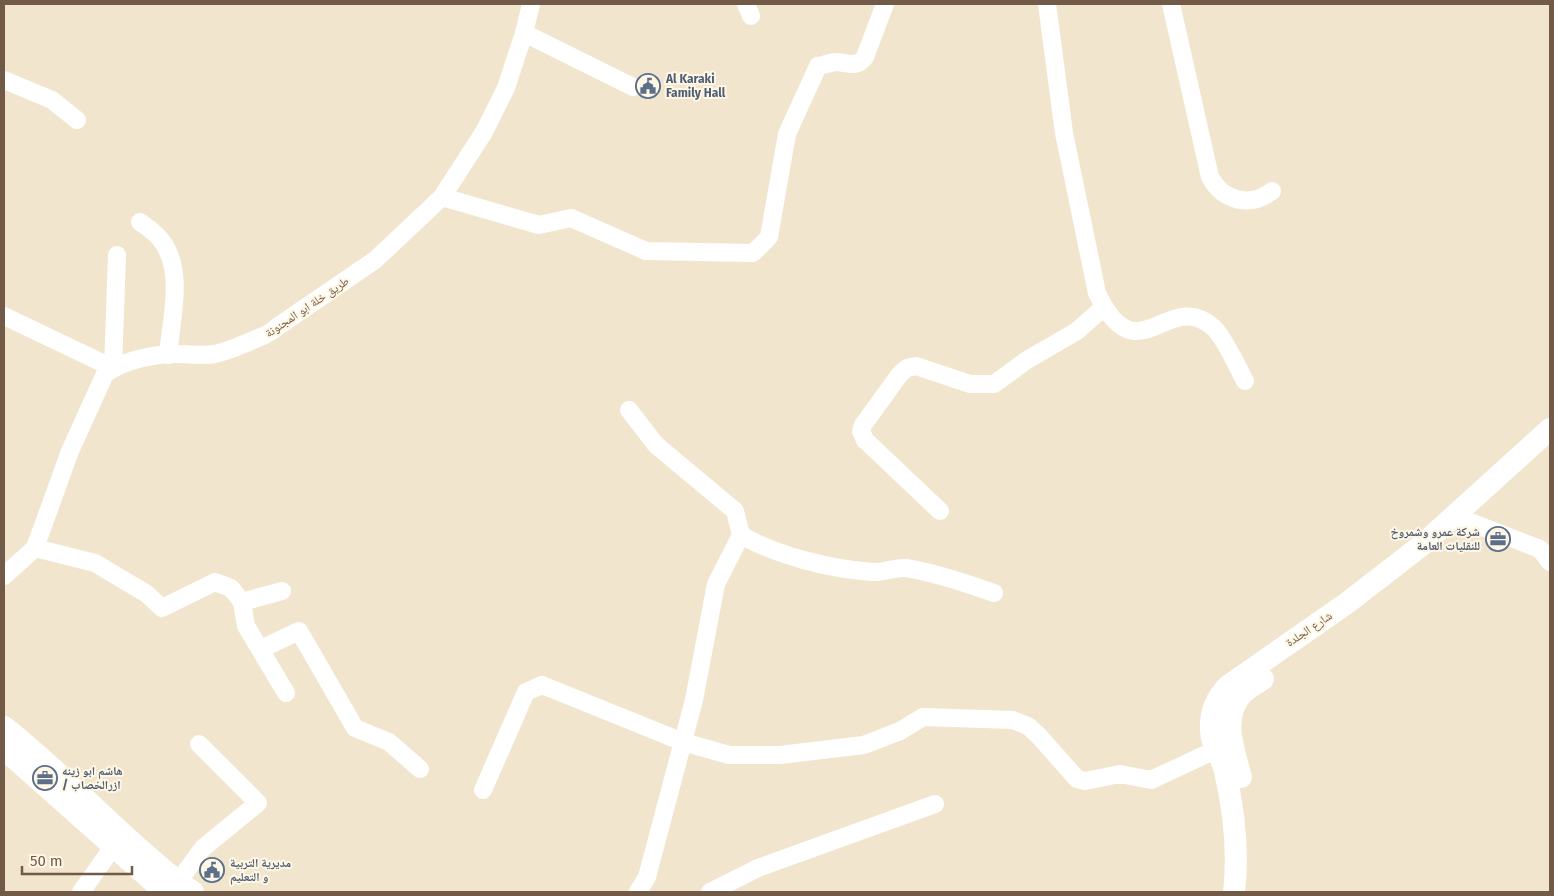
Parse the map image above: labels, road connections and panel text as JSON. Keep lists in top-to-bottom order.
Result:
{
  "streets": {
    "street": ["طريق خلة ابو المجنونة", "شارع الجلدة"]
  },
  "places": {
    "public building": ["Al Karaki Family Hall", "مديرية التربية و التعليم"],
    "office": ["شركة عمرو وشمروخ للنقليات العامة", "هاشم ابو زينه / ازرالخصاب"]
  },
  "scale_bar": "50 m"
}
